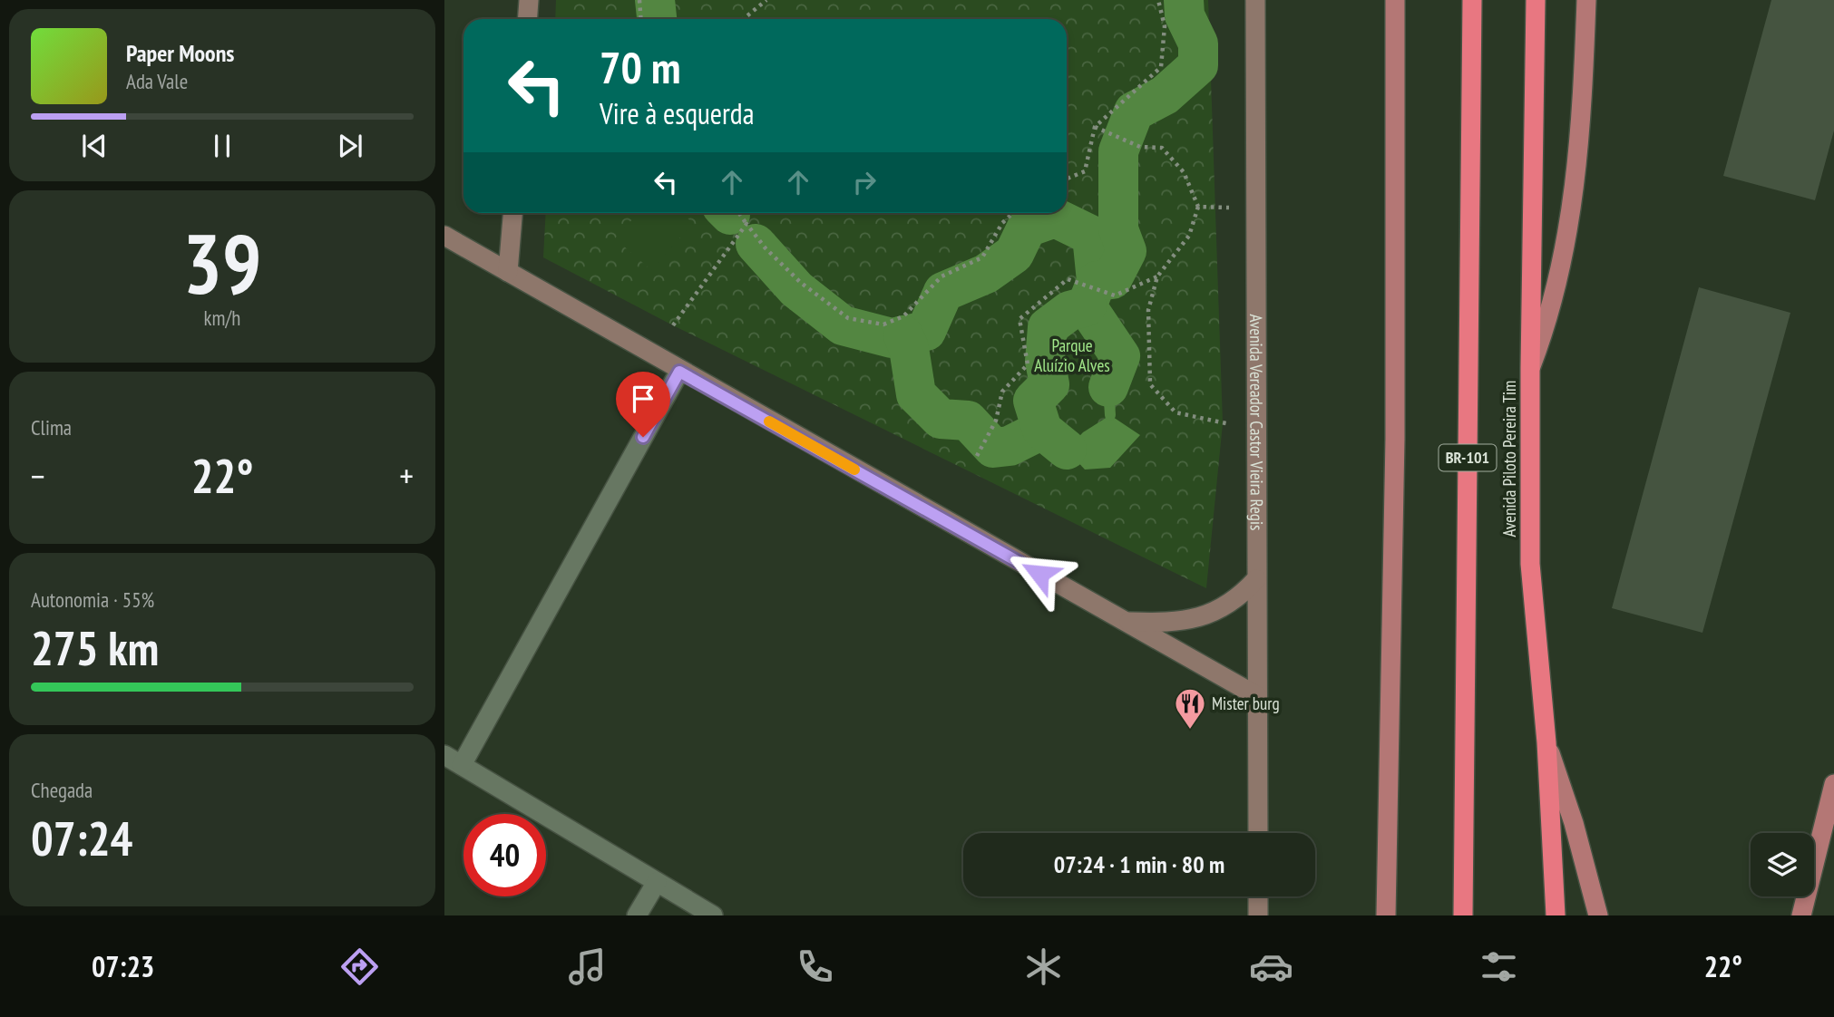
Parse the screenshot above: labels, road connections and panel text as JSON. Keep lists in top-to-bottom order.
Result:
{
  "streets": {
    "highway": ["BR-101", "Avenida Piloto Pereira Tim"],
    "street": ["Avenida Vereador Castor Vieira Regis"]
  },
  "parks": ["Parque Aluízio Alves"],
  "places": {
    "restaurant": ["Mister burg"]
  },
  "page": {
    "turn": ["70 m", "Vire à esquerda"],
    "song": ["Paper Moons", "Ada Vale"],
    "tile": [
      ["39", "km/h"],
      "Clima",
      ["Autonomia · 55%", "275 km"],
      ["Chegada", "07:24"]
    ],
    "heat": ["−", "22°", "+"],
    "limit": "40",
    "trip": "07:24 · 1 min · 80 m",
    "tabs": ["07:23", "22°"]
  }
}
